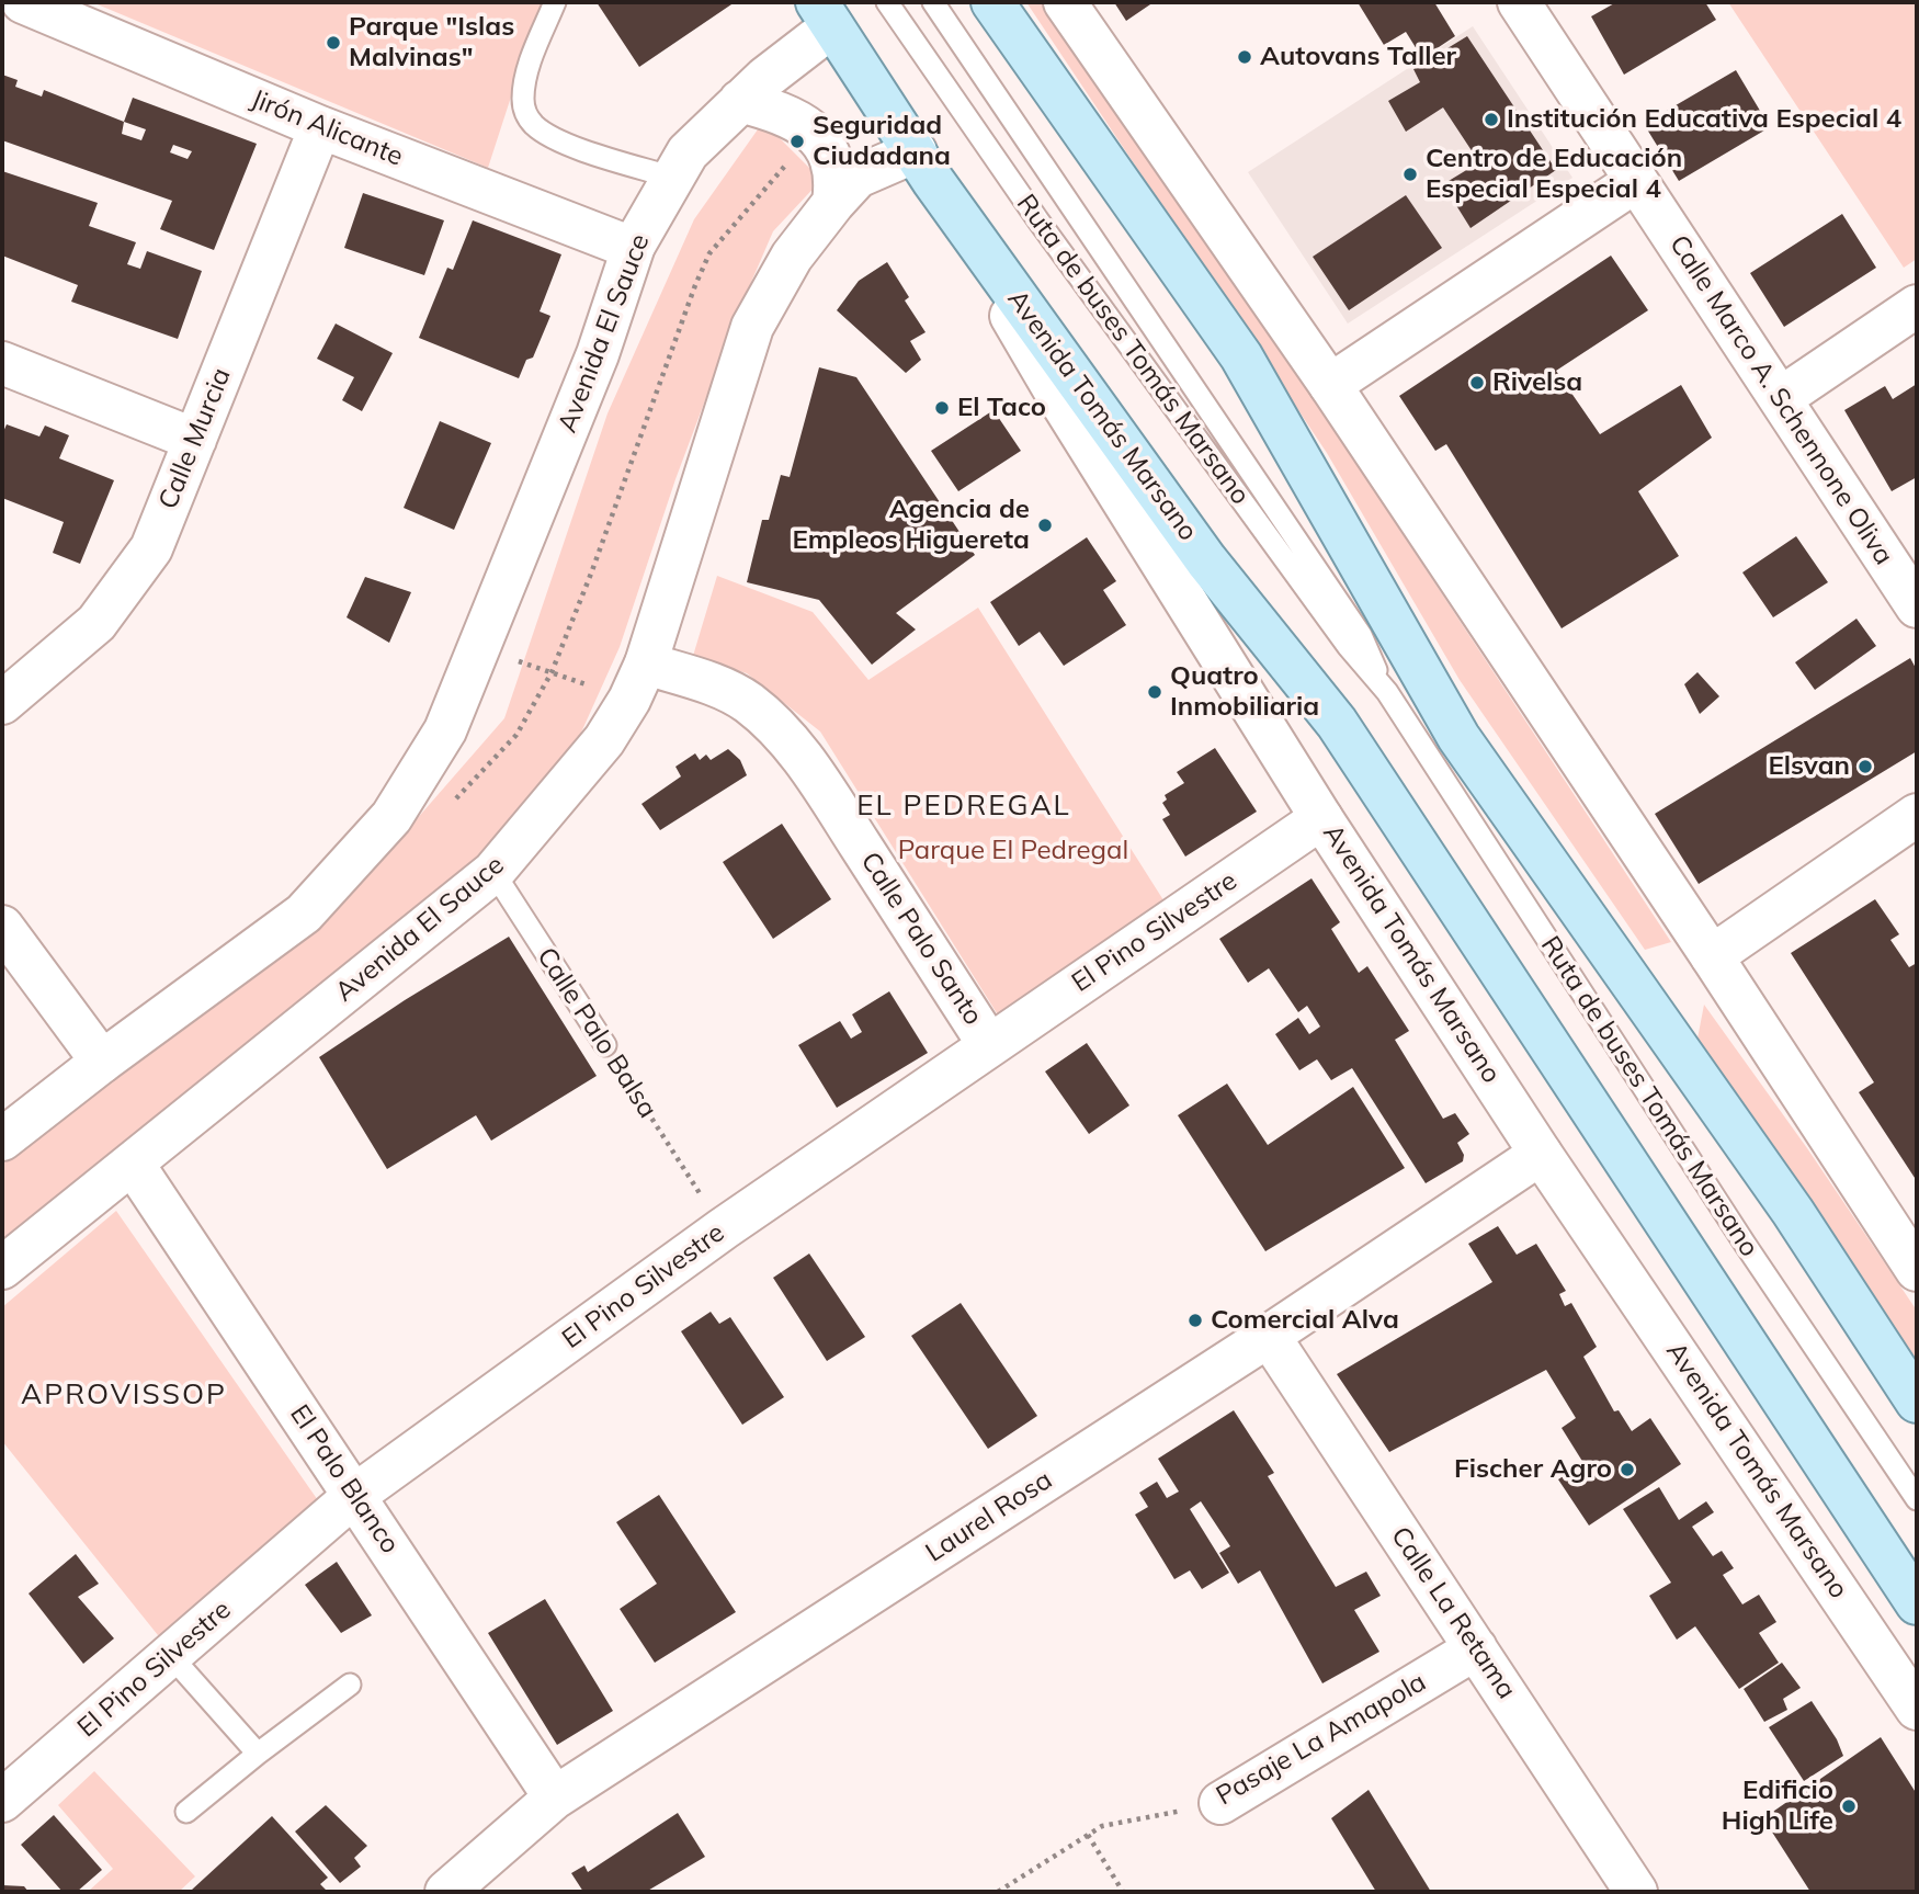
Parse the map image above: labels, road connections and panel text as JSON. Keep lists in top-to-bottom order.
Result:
{
  "streets": {
    "main road": ["Avenida Tomás Marsano"],
    "street": [
      "Jirón Alicante",
      "Avenida El Sauce",
      "Calle Marco A. Schennone Oliva",
      "Calle Murcia",
      "El Pino Silvestre",
      "Calle Palo Santo",
      "El Palo Blanco",
      "Laurel Rosa",
      "Calle La Retama",
      "Pasaje La Amapola"
    ],
    "lane": ["Ruta de buses Tomás Marsano", "Calle Palo Balsa"]
  },
  "crossings": [
    ["Jirón Alicante", "Avenida El Sauce"],
    ["Jirón Alicante", "Calle Murcia"],
    ["Avenida El Sauce", "Avenida Tomás Marsano"],
    ["Avenida El Sauce", "Calle Palo Santo"],
    ["Avenida El Sauce", "Calle Palo Balsa"],
    ["Avenida El Sauce", "El Palo Blanco"],
    ["Avenida Tomás Marsano", "El Pino Silvestre"],
    ["Avenida Tomás Marsano", "Laurel Rosa"],
    ["El Pino Silvestre", "Calle Palo Santo"],
    ["El Pino Silvestre", "El Palo Blanco"],
    ["El Palo Blanco", "Laurel Rosa"],
    ["Laurel Rosa", "Calle La Retama"],
    ["Calle La Retama", "Pasaje La Amapola"]
  ],
  "districts": ["EL PEDREGAL", "APROVISSOP"],
  "parks": ["Parque El Pedregal"],
  "places": [
    "Parque \"Islas Malvinas\"",
    "Autovans Taller",
    "Institución Educativa Especial 4",
    "Seguridad Ciudadana",
    "Centro de Educación Especial Especial 4",
    "Rivelsa",
    "El Taco",
    "Agencia de Empleos Higuereta",
    "Quatro Inmobiliaria",
    "Elsvan",
    "Comercial Alva",
    "Fischer Agro",
    "Edificio High Life"
  ]
}
